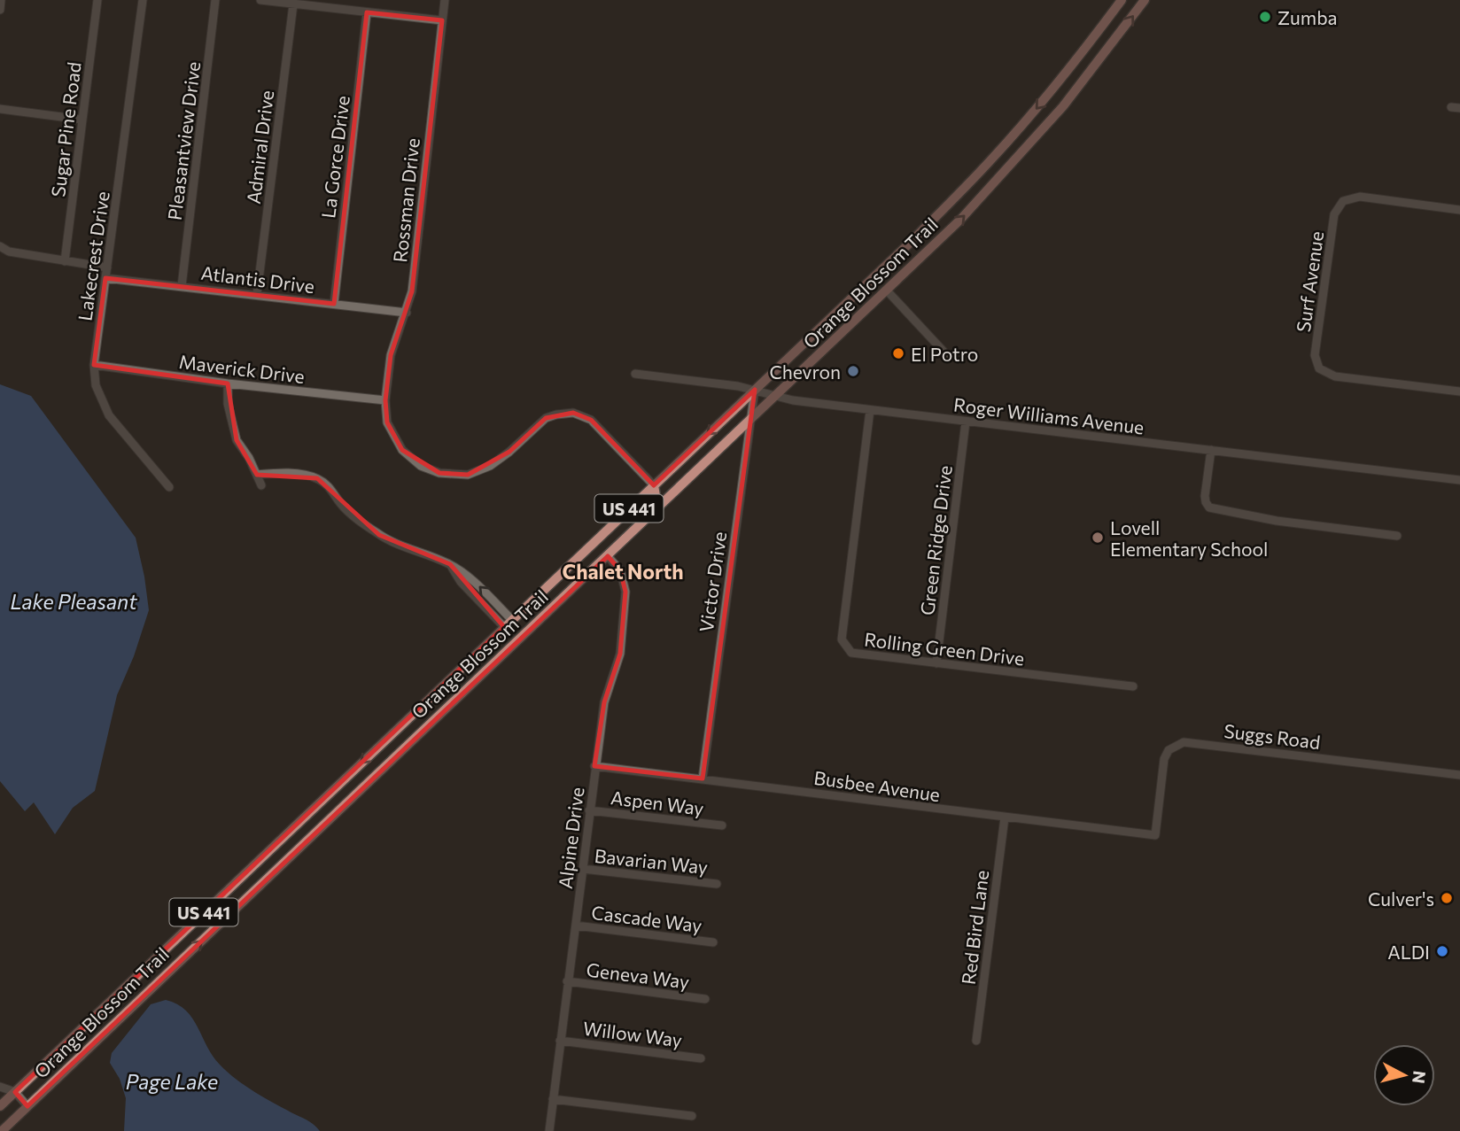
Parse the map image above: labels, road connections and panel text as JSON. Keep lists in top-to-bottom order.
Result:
{
  "streets": {
    "main road": ["Orange Blossom Trail", "US 441"],
    "street": [
      "Sugar Pine Road",
      "Pleasantview Drive",
      "Admiral Drive",
      "La Gorce Drive",
      "Rossman Drive",
      "Lakecrest Drive",
      "Atlantis Drive",
      "Surf Avenue",
      "Maverick Drive",
      "Roger Williams Avenue",
      "Green Ridge Drive",
      "Victor Drive",
      "Rolling Green Drive",
      "Suggs Road",
      "Busbee Avenue",
      "Aspen Way",
      "Alpine Drive",
      "Bavarian Way",
      "Cascade Way",
      "Red Bird Lane",
      "Geneva Way",
      "Willow Way"
    ]
  },
  "crossings": [
    ["Pleasantview Drive", "Atlantis Drive"],
    ["Admiral Drive", "Atlantis Drive"],
    ["La Gorce Drive", "Atlantis Drive"],
    ["Rossman Drive", "Atlantis Drive"],
    ["Rossman Drive", "Orange Blossom Trail"],
    ["Rossman Drive", "Maverick Drive"],
    ["Lakecrest Drive", "Atlantis Drive"],
    ["Lakecrest Drive", "Maverick Drive"],
    ["Orange Blossom Trail", "Roger Williams Avenue"],
    ["Orange Blossom Trail", "Victor Drive"],
    ["Orange Blossom Trail", "Alpine Drive"],
    ["Roger Williams Avenue", "Green Ridge Drive"],
    ["Roger Williams Avenue", "Victor Drive"],
    ["Roger Williams Avenue", "Rolling Green Drive"],
    ["Green Ridge Drive", "Rolling Green Drive"],
    ["Victor Drive", "Busbee Avenue"],
    ["Suggs Road", "Busbee Avenue"],
    ["Busbee Avenue", "Alpine Drive"],
    ["Busbee Avenue", "Red Bird Lane"],
    ["Aspen Way", "Alpine Drive"],
    ["Alpine Drive", "Bavarian Way"],
    ["Alpine Drive", "Cascade Way"],
    ["Alpine Drive", "Geneva Way"],
    ["Alpine Drive", "Willow Way"]
  ],
  "districts": ["Chalet North"],
  "water": ["Lake Pleasant", "Page Lake"],
  "places": [
    "Zumba",
    "El Potro",
    "Chevron",
    "Lovell Elementary School",
    "Culver's",
    "ALDI"
  ],
  "north": "right"
}
